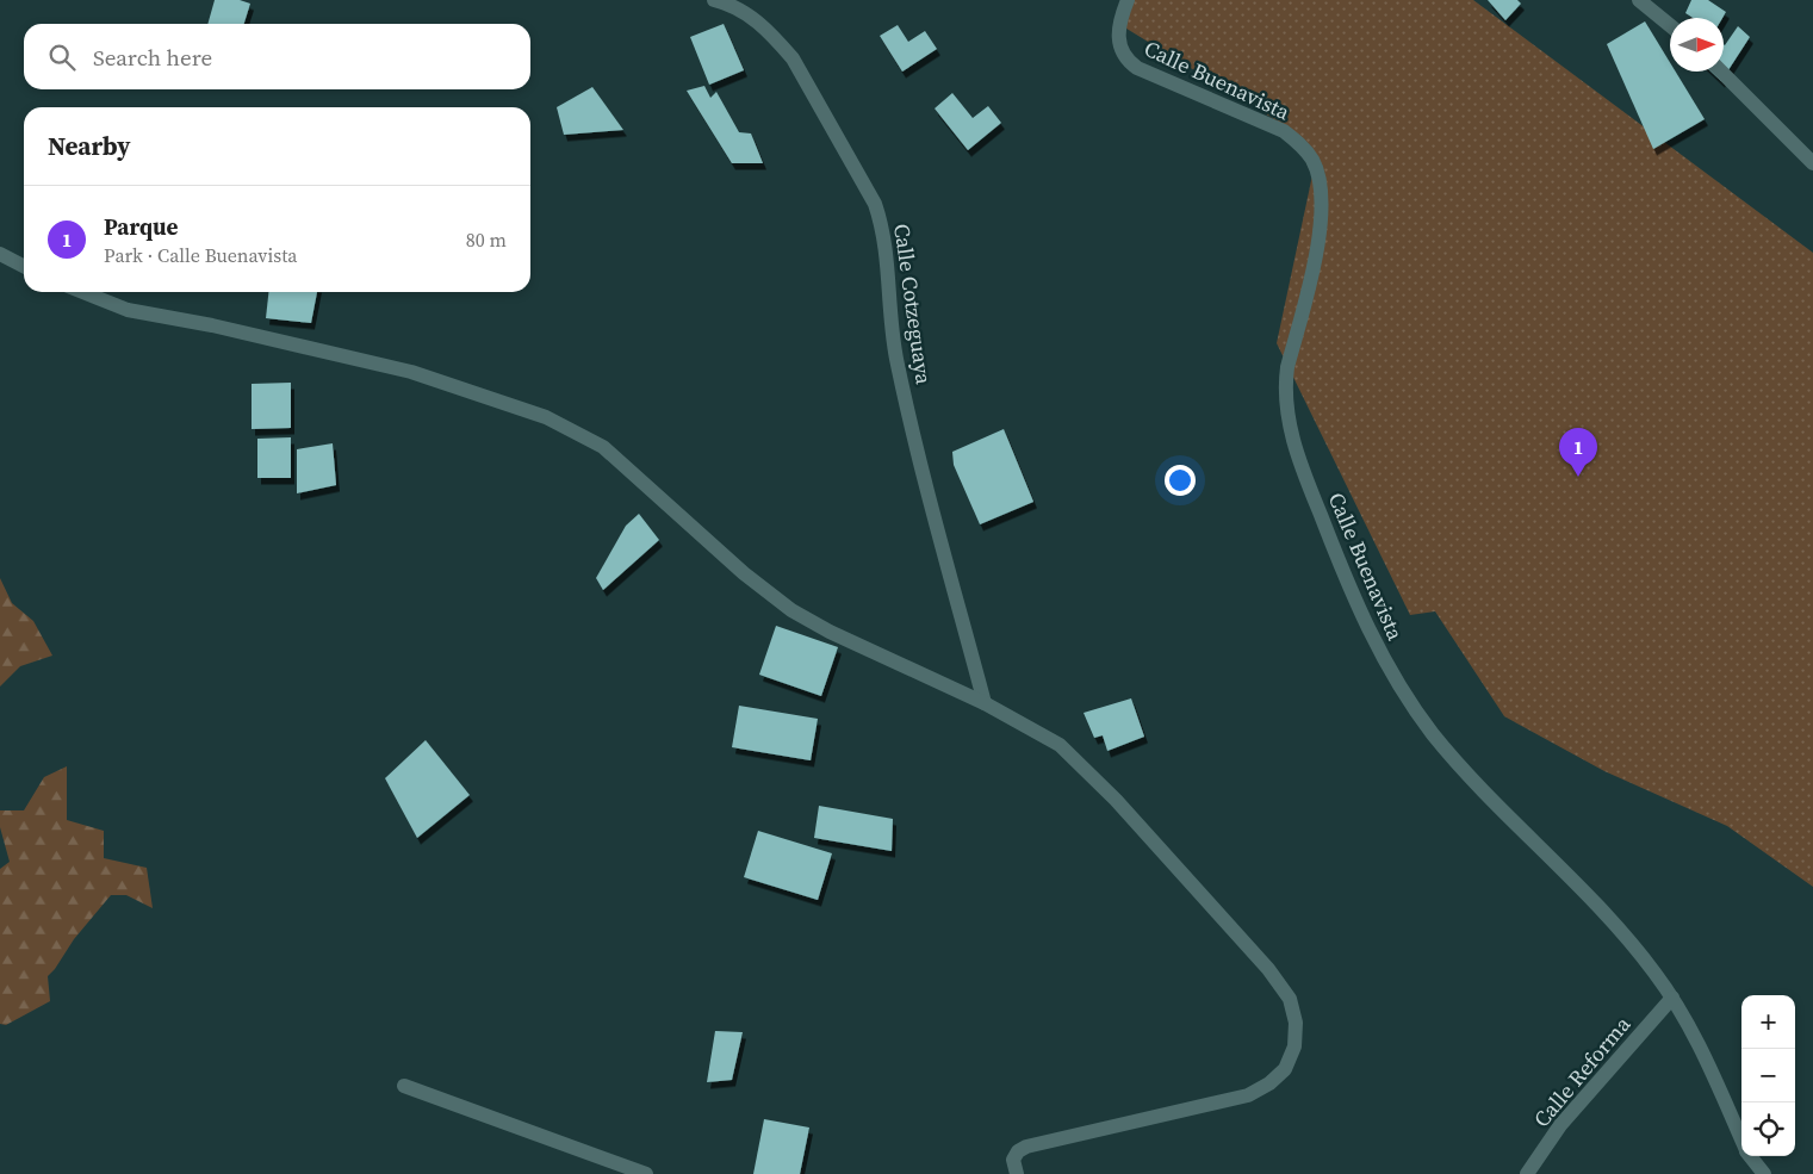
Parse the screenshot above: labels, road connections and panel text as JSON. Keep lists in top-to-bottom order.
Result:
{
  "streets": {
    "street": ["Calle Buenavista", "Calle Cotzeguaya", "Calle Reforma"]
  },
  "crossings": [
    ["Calle Buenavista", "Calle Reforma"]
  ],
  "north": "right",
  "page": {
    "search": "Search here",
    "heading": "Nearby",
    "list": [
      {
        "mark": "1",
        "name": "Parque",
        "note": "Park · Calle Buenavista",
        "value": "80 m"
      }
    ],
    "pins": "1",
    "map_buttons": ["+", "−"]
  }
}
